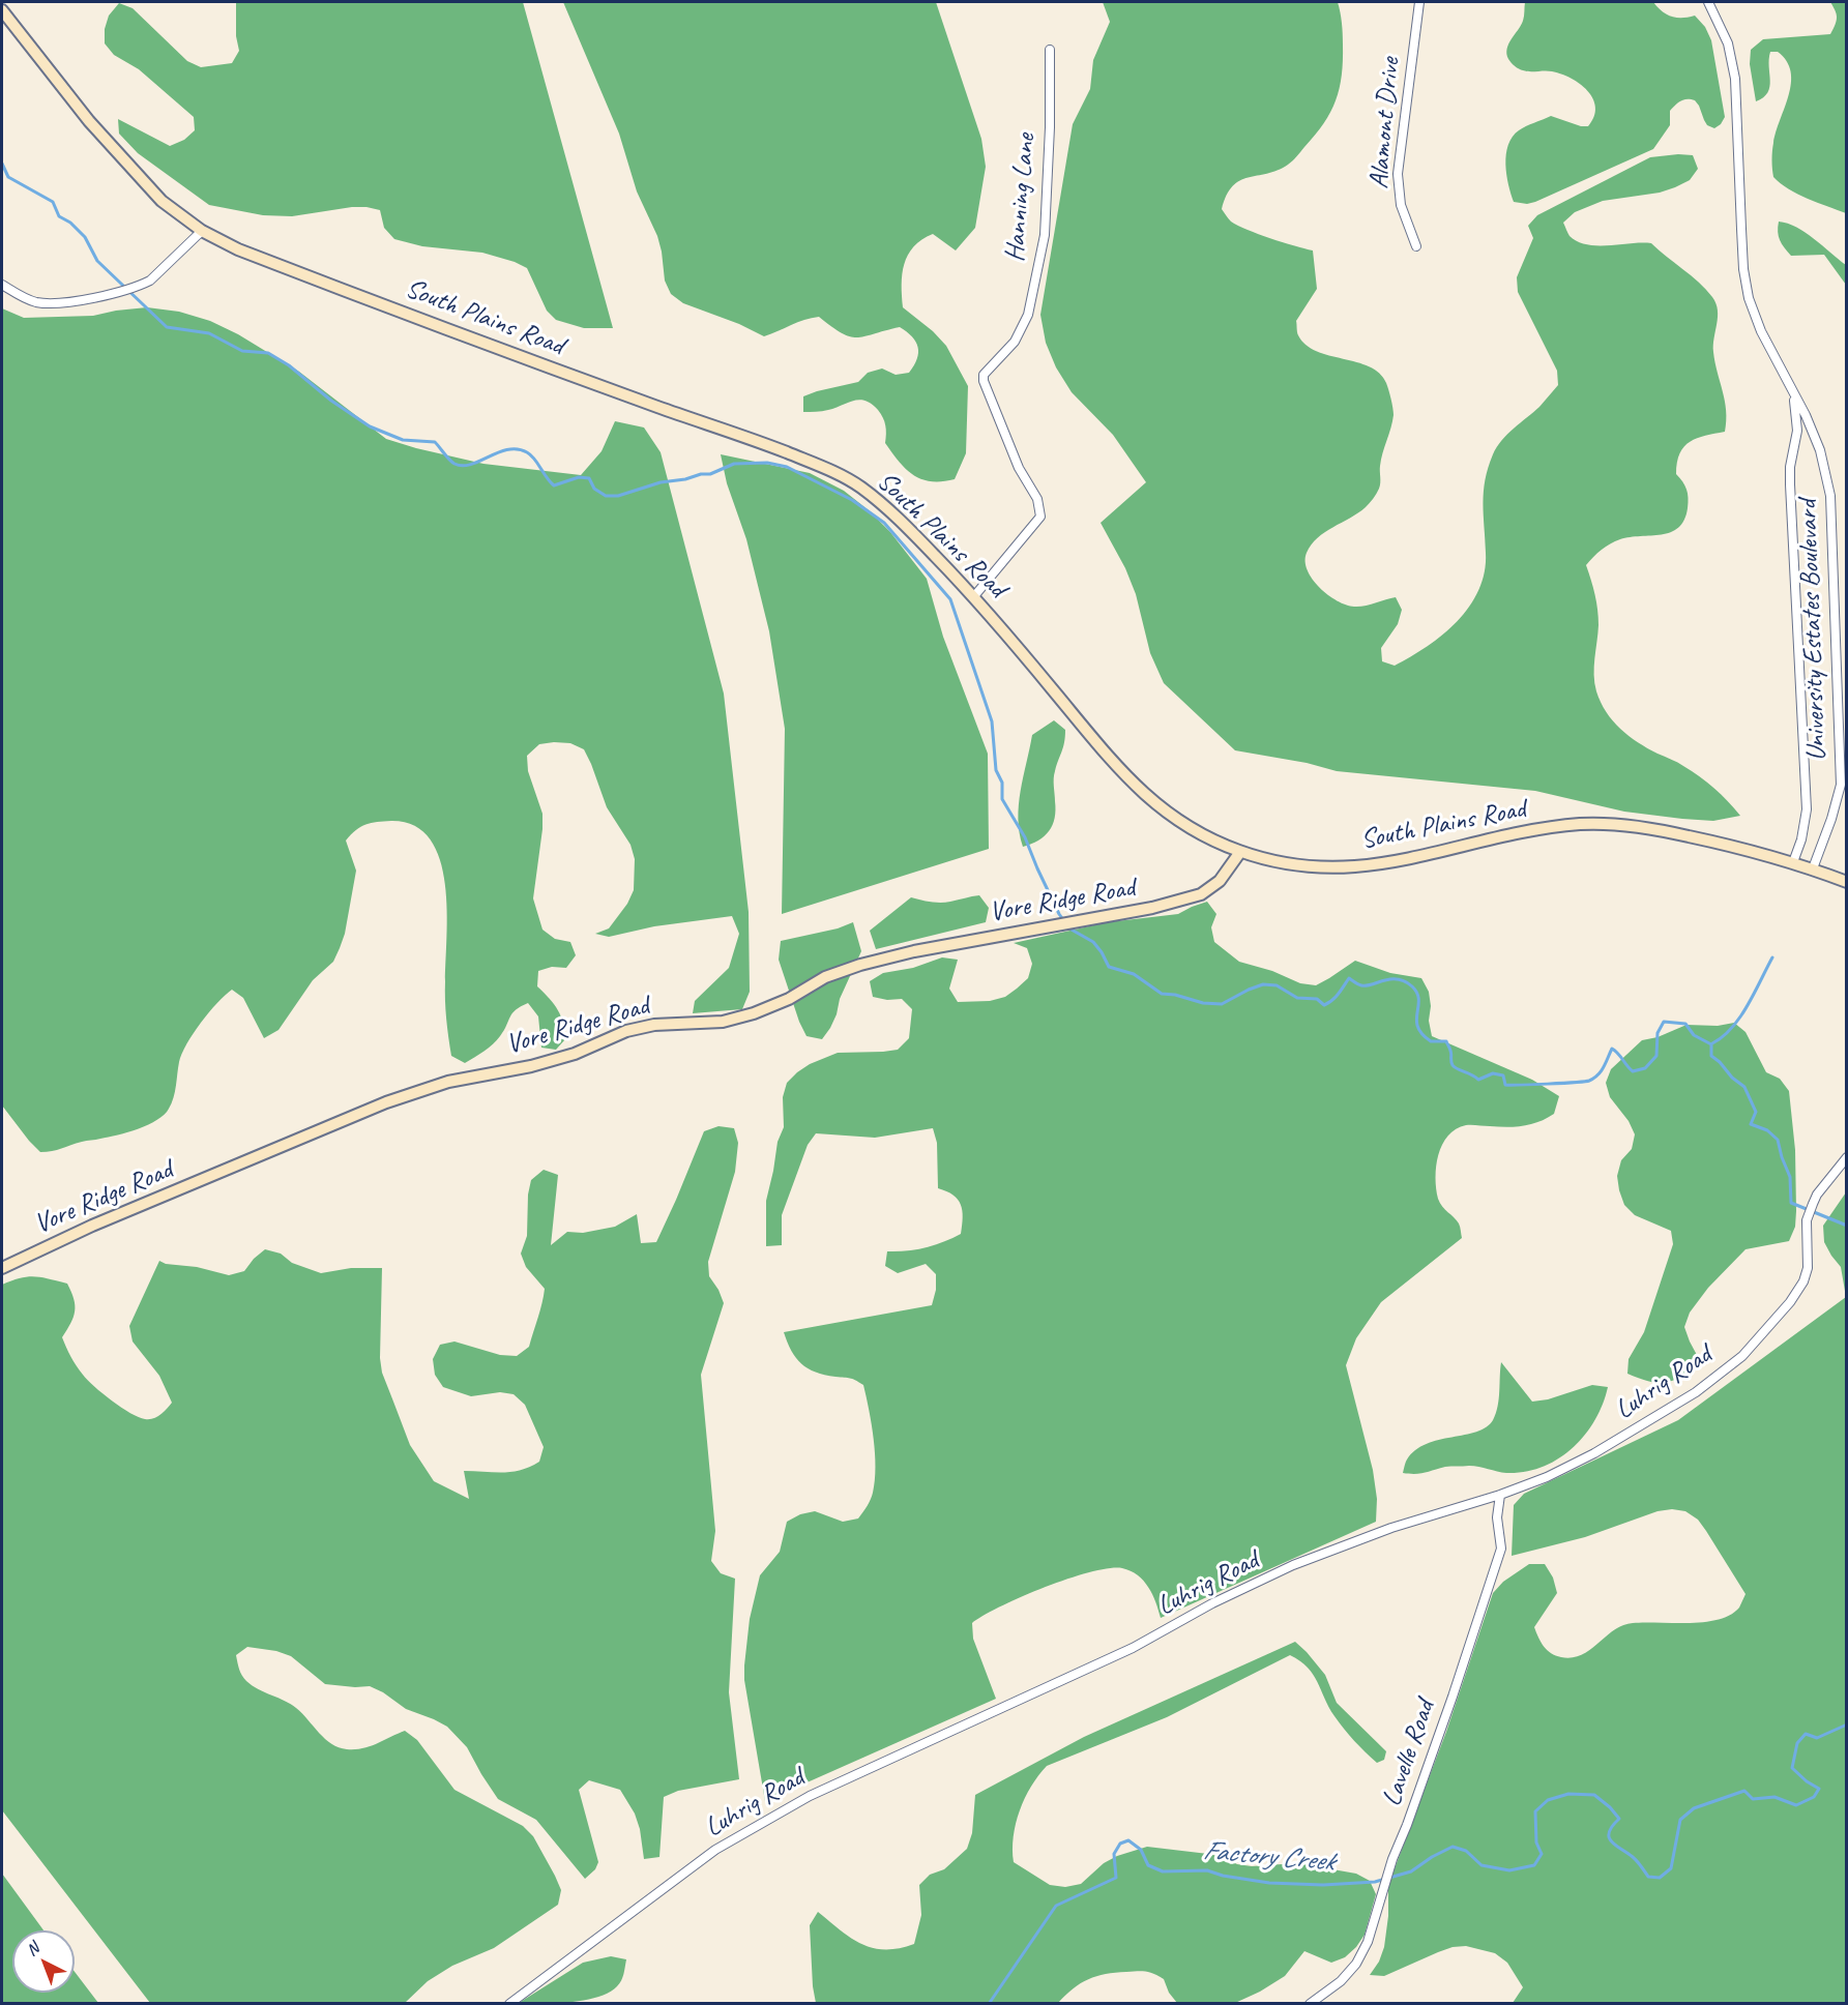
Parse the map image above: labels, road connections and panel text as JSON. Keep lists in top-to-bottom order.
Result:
{
  "streets": {
    "main road": ["South Plains Road", "Vore Ridge Road"],
    "street": [
      "Alamont Drive",
      "Hanning Lane",
      "University Estates Boulevard",
      "Luhrig Road",
      "Lavelle Road"
    ]
  },
  "crossings": [
    ["Hanning Lane", "South Plains Road"],
    ["South Plains Road", "University Estates Boulevard"],
    ["South Plains Road", "Vore Ridge Road"],
    ["Luhrig Road", "Lavelle Road"]
  ],
  "water": ["Factory Creek"],
  "north": "top left"
}
